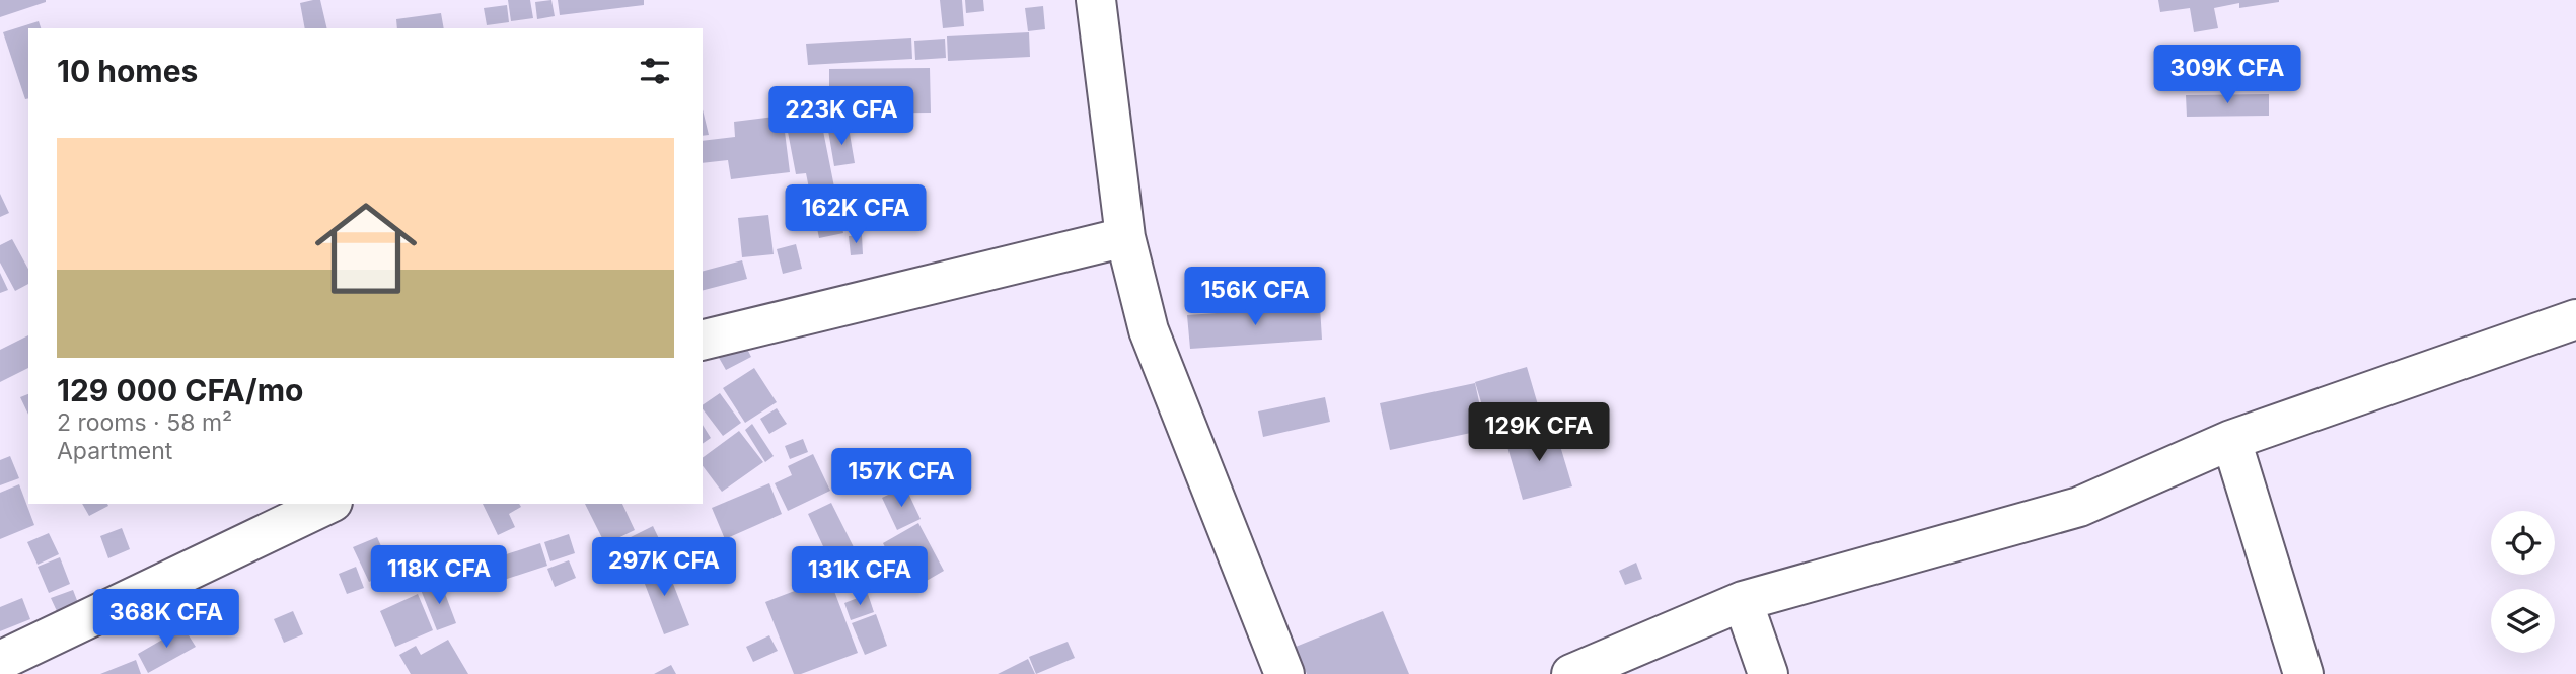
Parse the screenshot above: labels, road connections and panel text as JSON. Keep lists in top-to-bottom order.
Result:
{
  "page": {
    "heading": "10 homes",
    "price": [
      "309K CFA",
      "223K CFA",
      "162K CFA",
      "156K CFA",
      "129K CFA",
      "157K CFA",
      "297K CFA",
      "118K CFA",
      "131K CFA",
      "368K CFA"
    ],
    "list": [
      {
        "name": "129 000 CFA/mo",
        "note": "2 rooms · 58 m² · Apartment"
      }
    ]
  }
}
